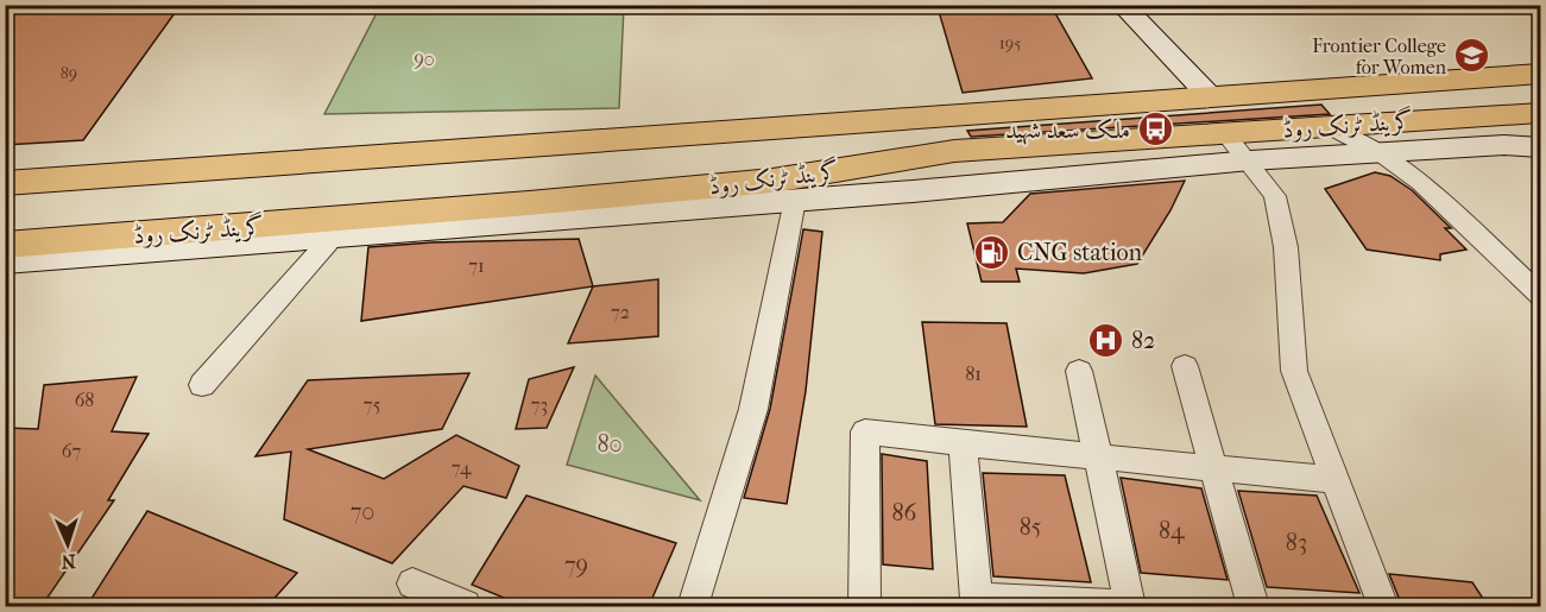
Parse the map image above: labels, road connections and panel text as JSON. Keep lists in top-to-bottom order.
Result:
{
  "streets": {
    "highway": ["گرینڈ ٹرنک روڈ"]
  },
  "parks": ["90", "80"],
  "places": {
    "school or university": ["Frontier College for Women"],
    "bus stop": ["ملک سعد شہید"],
    "fuel station": ["CNG station"],
    "hospital": ["82"]
  },
  "house_numbers": [
    "195",
    "89",
    "71",
    "72",
    "81",
    "68",
    "75",
    "73",
    "67",
    "74",
    "70",
    "86",
    "85",
    "84",
    "83",
    "79"
  ],
  "north": "bottom"
}
